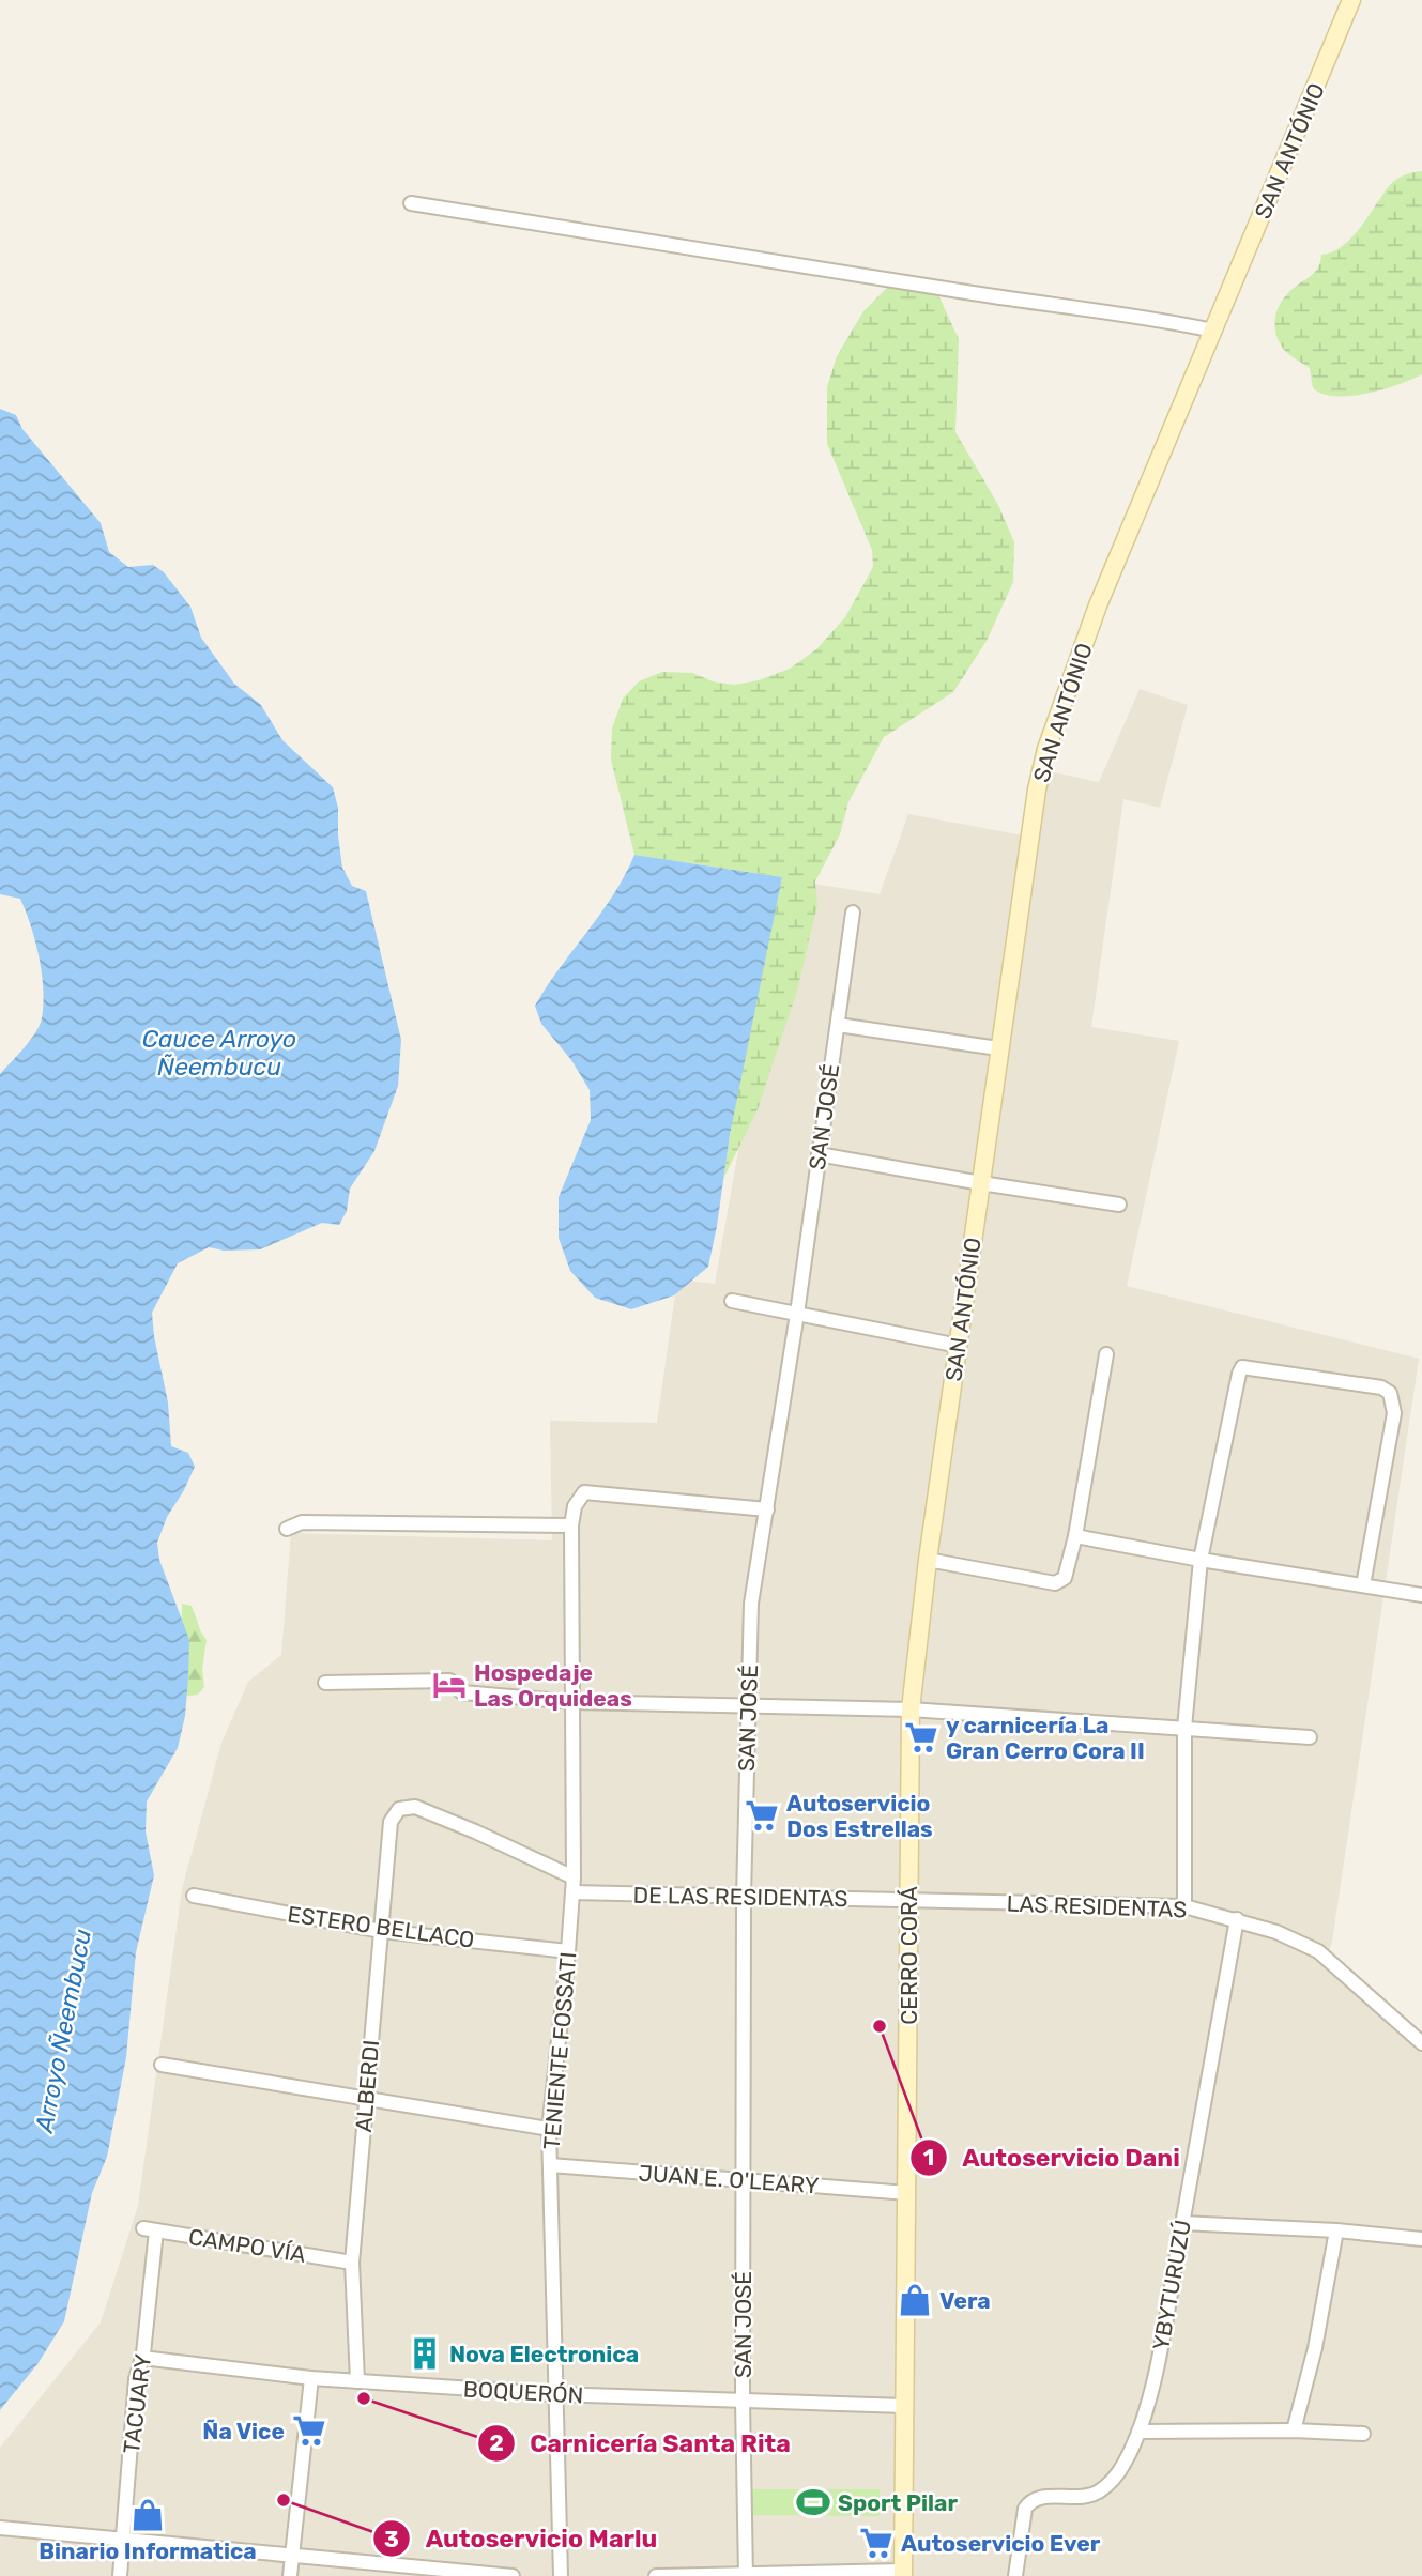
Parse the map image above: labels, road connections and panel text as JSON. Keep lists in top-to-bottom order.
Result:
{
  "streets": {
    "street": [
      "SAN ANTÓNIO",
      "SAN JOSÉ",
      "DE LAS RESIDENTAS",
      "LAS RESIDENTAS",
      "ESTERO BELLACO",
      "CERRO CORÁ",
      "TENIENTE FOSSATI",
      "ALBERDI",
      "JUAN E. O'LEARY",
      "CAMPO VÍA",
      "YBYTURUZÚ",
      "BOQUERÓN",
      "TACUARY"
    ]
  },
  "crossings": [
    ["SAN ANTÓNIO", "CERRO CORÁ"],
    ["SAN JOSÉ", "DE LAS RESIDENTAS"],
    ["SAN JOSÉ", "JUAN E. O'LEARY"],
    ["SAN JOSÉ", "BOQUERÓN"],
    ["DE LAS RESIDENTAS", "LAS RESIDENTAS"],
    ["DE LAS RESIDENTAS", "CERRO CORÁ"],
    ["DE LAS RESIDENTAS", "TENIENTE FOSSATI"],
    ["LAS RESIDENTAS", "CERRO CORÁ"],
    ["LAS RESIDENTAS", "YBYTURUZÚ"],
    ["ESTERO BELLACO", "TENIENTE FOSSATI"],
    ["ESTERO BELLACO", "ALBERDI"],
    ["CERRO CORÁ", "JUAN E. O'LEARY"],
    ["CERRO CORÁ", "BOQUERÓN"],
    ["TENIENTE FOSSATI", "ALBERDI"],
    ["TENIENTE FOSSATI", "JUAN E. O'LEARY"],
    ["TENIENTE FOSSATI", "BOQUERÓN"],
    ["ALBERDI", "CAMPO VÍA"],
    ["ALBERDI", "BOQUERÓN"],
    ["CAMPO VÍA", "TACUARY"],
    ["BOQUERÓN", "TACUARY"]
  ],
  "water": ["Cauce Arroyo Ñeembucu", "Arroyo Ñeembucu"],
  "places": {
    "hotel": ["Hospedaje Las Orquideas"],
    "supermarket": [
      "y carnicería La Gran Cerro Cora II",
      "Autoservicio Dos Estrellas",
      "Ña Vice",
      "Autoservicio Ever"
    ],
    "other": ["Autoservicio Dani", "Carnicería Santa Rita", "Autoservicio Marlu"],
    "shop": ["Vera", "Binario Informatica"],
    "building": ["Nova Electronica"],
    "sports": ["Sport Pilar"]
  }
}
